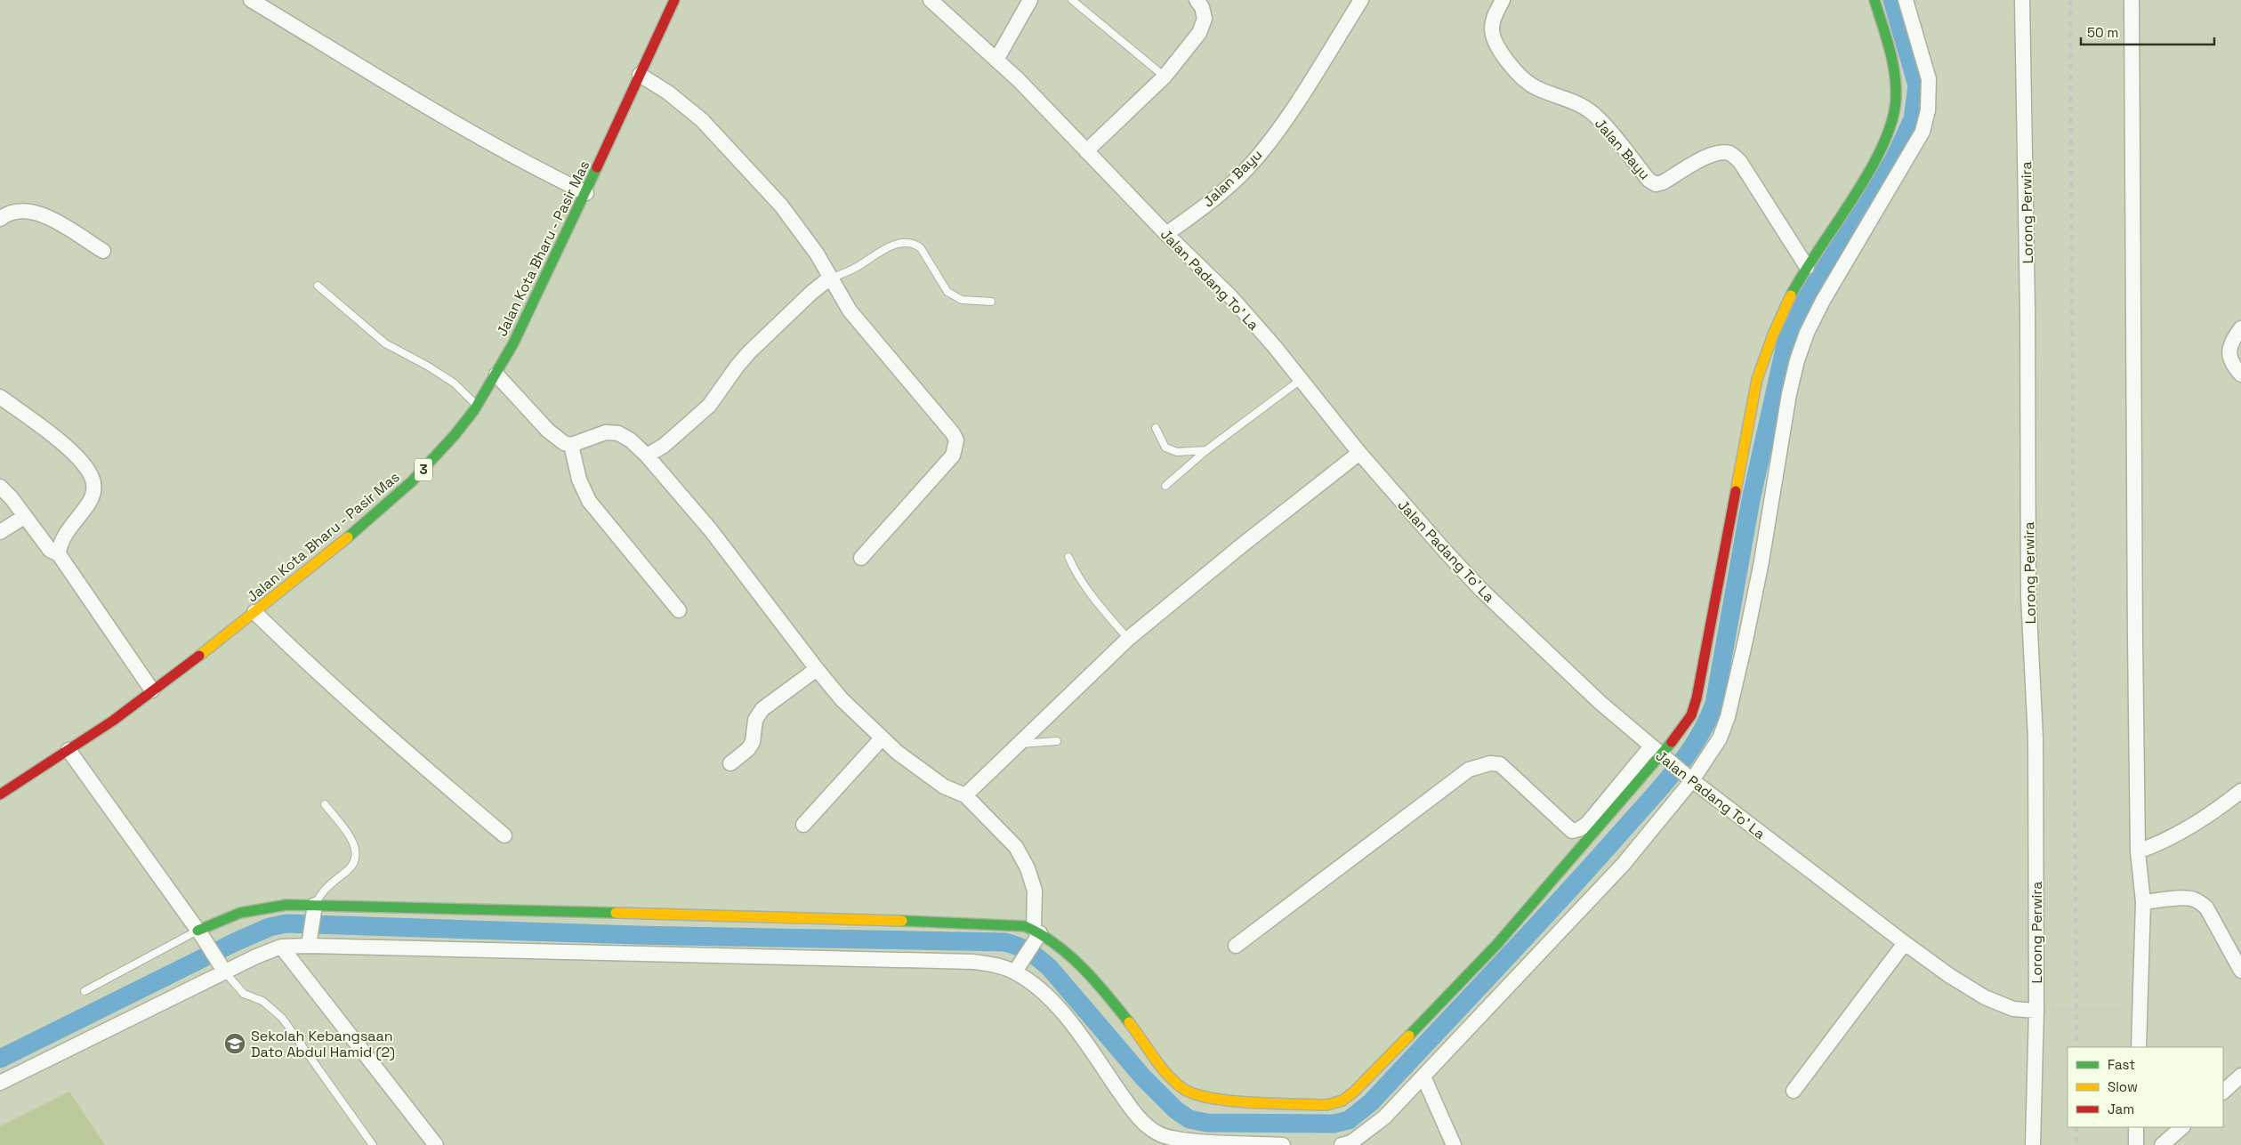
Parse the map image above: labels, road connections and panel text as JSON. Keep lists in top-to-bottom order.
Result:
{
  "streets": {
    "main road": ["Jalan Kota Bharu - Pasir Mas", "3"],
    "street": ["Jalan Bayu", "Lorong Perwira", "Jalan Padang To' La"]
  },
  "crossings": [
    ["Jalan Bayu", "Jalan Padang To' La"],
    ["Lorong Perwira", "Jalan Padang To' La"]
  ],
  "places": {
    "school or university": ["Sekolah Kebangsaan Dato Abdul Hamid (2)"]
  },
  "legend": ["Fast", "Slow", "Jam"],
  "scale_bar": "50 m"
}
